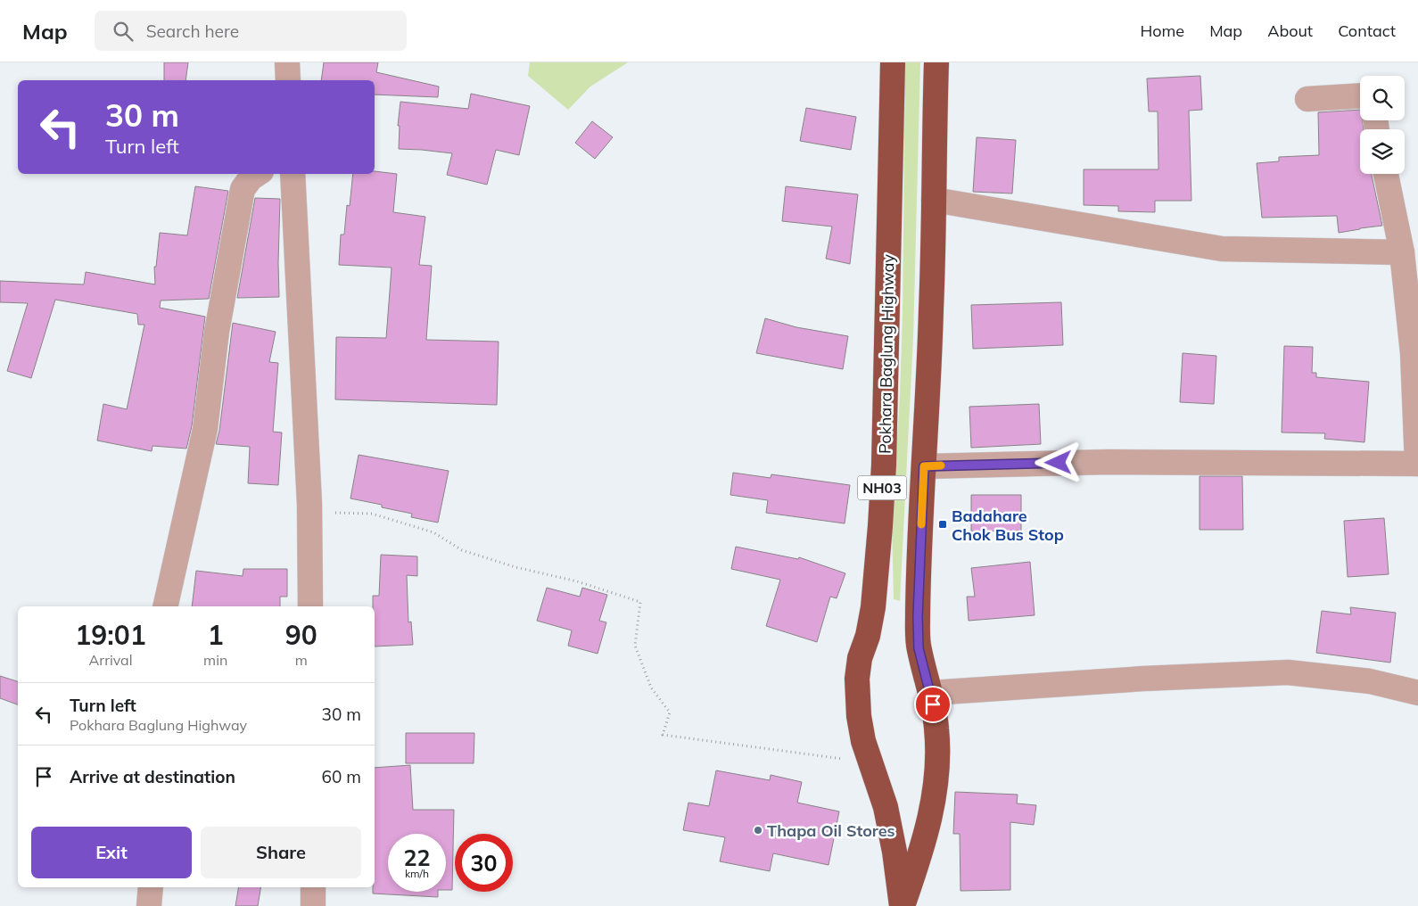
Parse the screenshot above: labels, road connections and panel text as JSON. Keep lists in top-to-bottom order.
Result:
{
  "streets": {
    "highway": ["Pokhara Baglung Highway", "NH03"]
  },
  "places": {
    "transit": ["Badahare Chok Bus Stop"],
    "other": ["Thapa Oil Stores"]
  },
  "page": {
    "header": "Map",
    "search": "Search here",
    "nav": [
      "Home",
      "Map",
      "About",
      "Contact"
    ],
    "turn": ["30 m", "Turn left"],
    "eta": [
      "19:01",
      "Arrival",
      "1",
      "min",
      "90",
      "m"
    ],
    "list": [
      {
        "name": "Turn left",
        "note": "Pokhara Baglung Highway",
        "value": "30 m"
      },
      {
        "name": "Arrive at destination",
        "value": "60 m"
      }
    ],
    "buttons": ["Exit", "Share"],
    "speed": "22 km/h",
    "limit": "30"
  }
}
